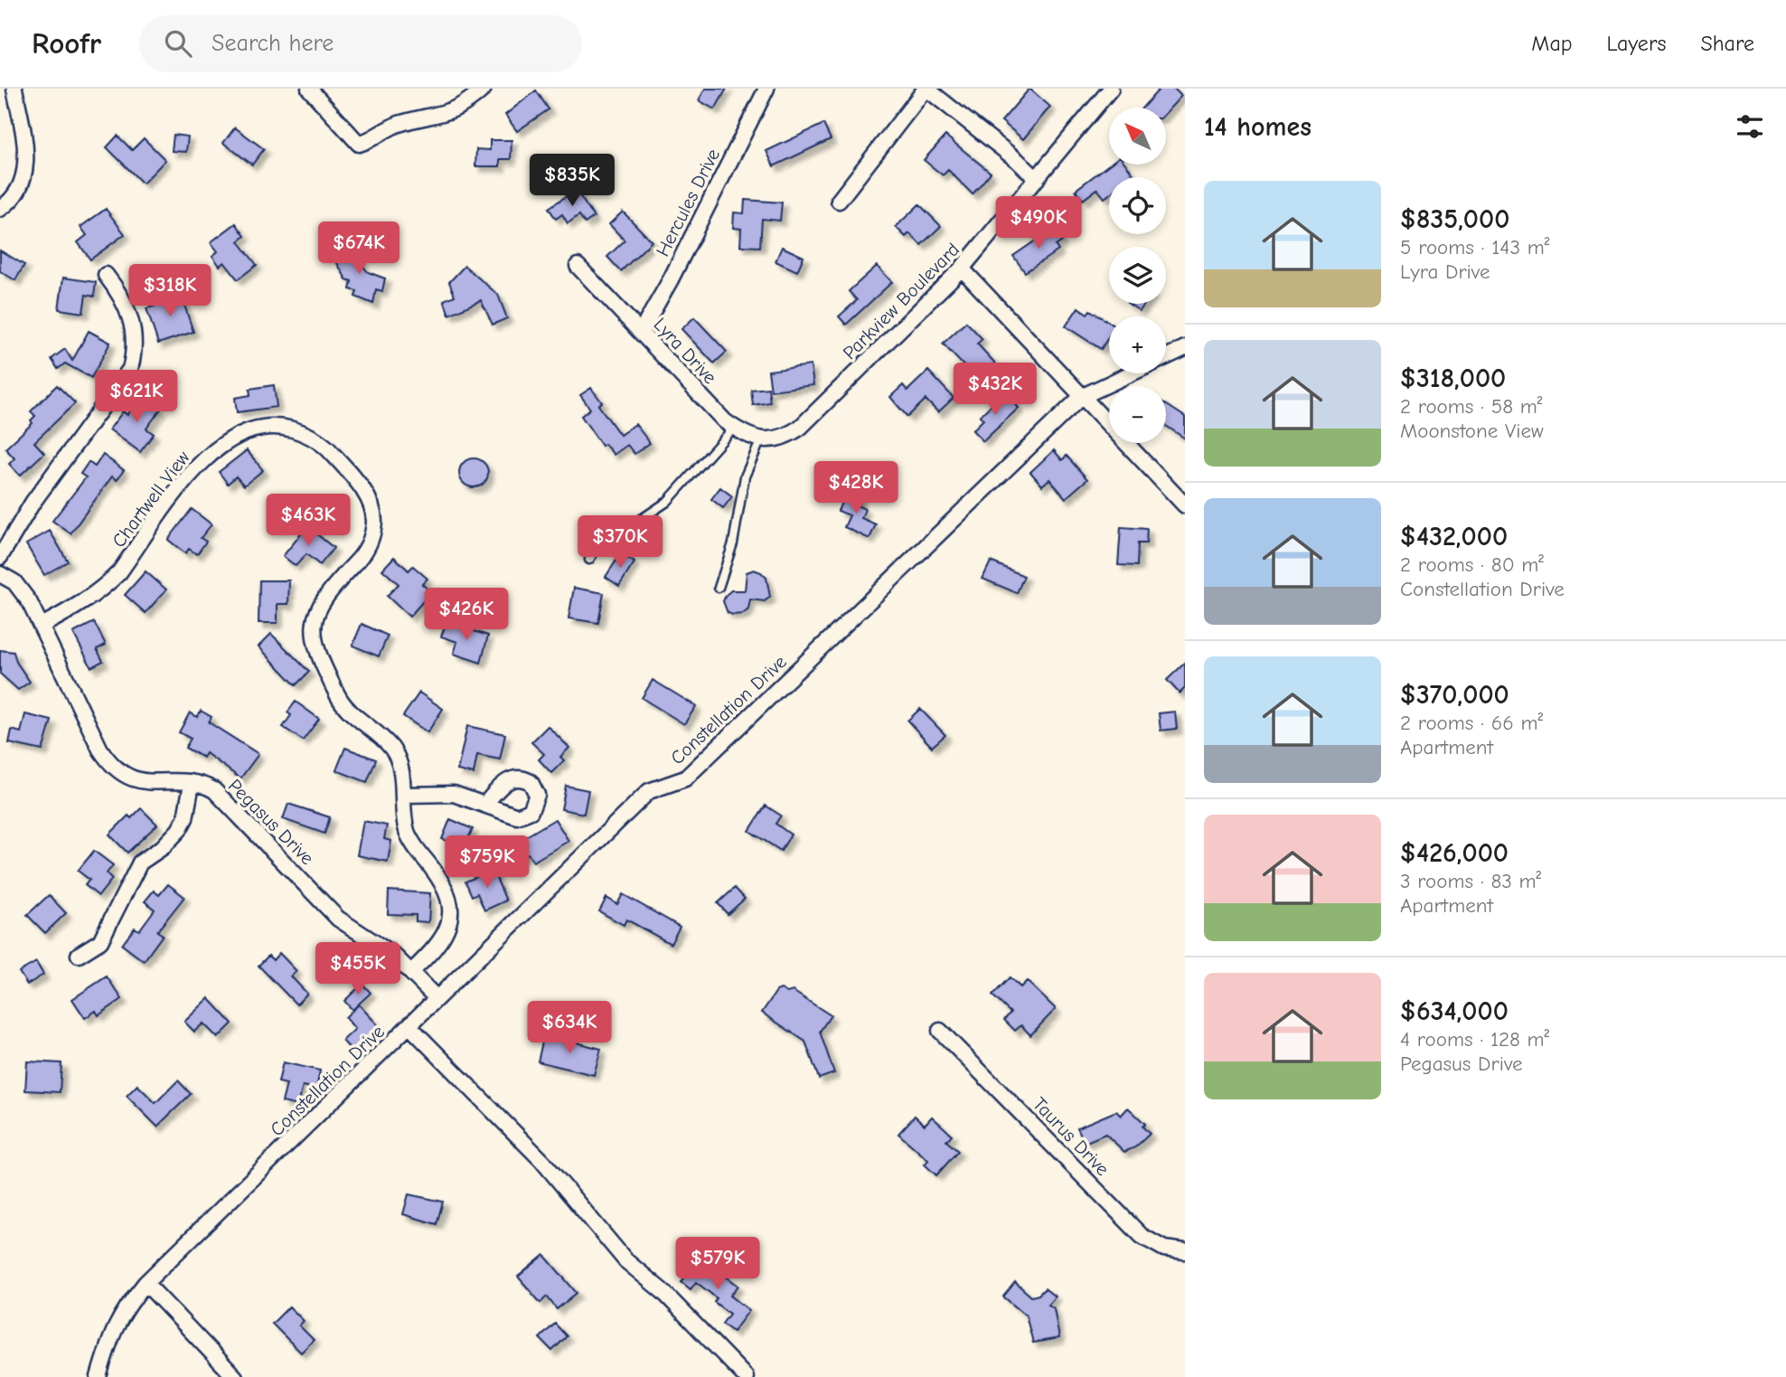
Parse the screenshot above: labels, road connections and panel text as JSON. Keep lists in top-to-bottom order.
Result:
{
  "streets": {
    "street": [
      "Hercules Drive",
      "Parkview Boulevard",
      "Lyra Drive",
      "Chartwell View",
      "Constellation Drive",
      "Pegasus Drive",
      "Taurus Drive"
    ]
  },
  "crossings": [
    ["Hercules Drive", "Lyra Drive"],
    ["Parkview Boulevard", "Lyra Drive"],
    ["Chartwell View", "Pegasus Drive"],
    ["Constellation Drive", "Pegasus Drive"]
  ],
  "north": "top left",
  "page": {
    "header": "Roofr",
    "search": "Search here",
    "nav": ["Map", "Layers", "Share"],
    "heading": "14 homes",
    "map_buttons": ["+", "−"],
    "price": [
      "$835K",
      "$490K",
      "$674K",
      "$318K",
      "$432K",
      "$621K",
      "$428K",
      "$463K",
      "$370K",
      "$426K",
      "$759K",
      "$455K",
      "$634K",
      "$579K"
    ],
    "list": [
      {
        "name": "$835,000",
        "note": "5 rooms · 143 m² · Lyra Drive"
      },
      {
        "name": "$318,000",
        "note": "2 rooms · 58 m² · Moonstone View"
      },
      {
        "name": "$432,000",
        "note": "2 rooms · 80 m² · Constellation Drive"
      },
      {
        "name": "$370,000",
        "note": "2 rooms · 66 m² · Apartment"
      },
      {
        "name": "$426,000",
        "note": "3 rooms · 83 m² · Apartment"
      },
      {
        "name": "$634,000",
        "note": "4 rooms · 128 m² · Pegasus Drive"
      }
    ]
  }
}
